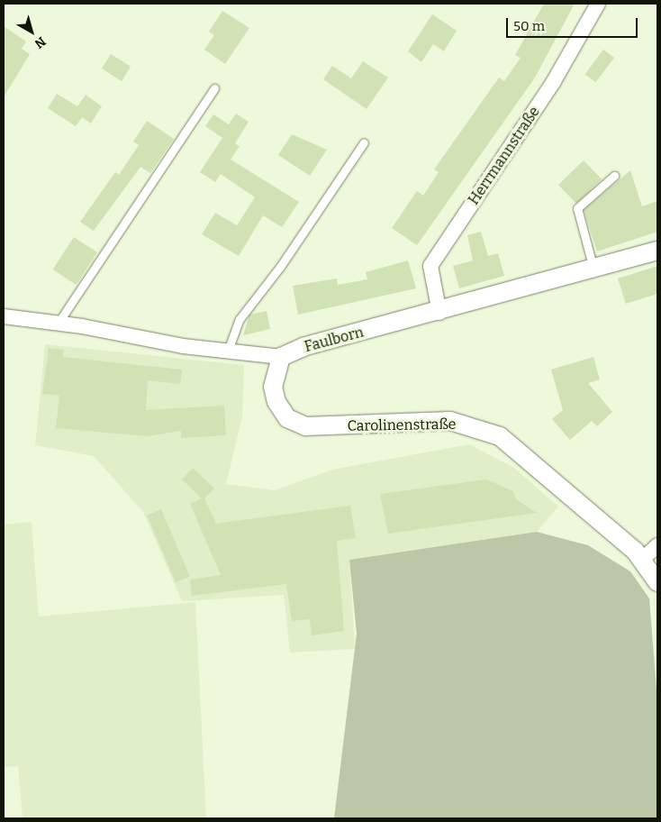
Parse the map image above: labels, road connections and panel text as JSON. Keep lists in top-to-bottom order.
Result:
{
  "streets": {
    "street": ["Herrmannstraße", "Faulborn", "Carolinenstraße"]
  },
  "crossings": [
    ["Herrmannstraße", "Faulborn"],
    ["Faulborn", "Carolinenstraße"]
  ],
  "scale_bar": "50 m",
  "north": "bottom right"
}
